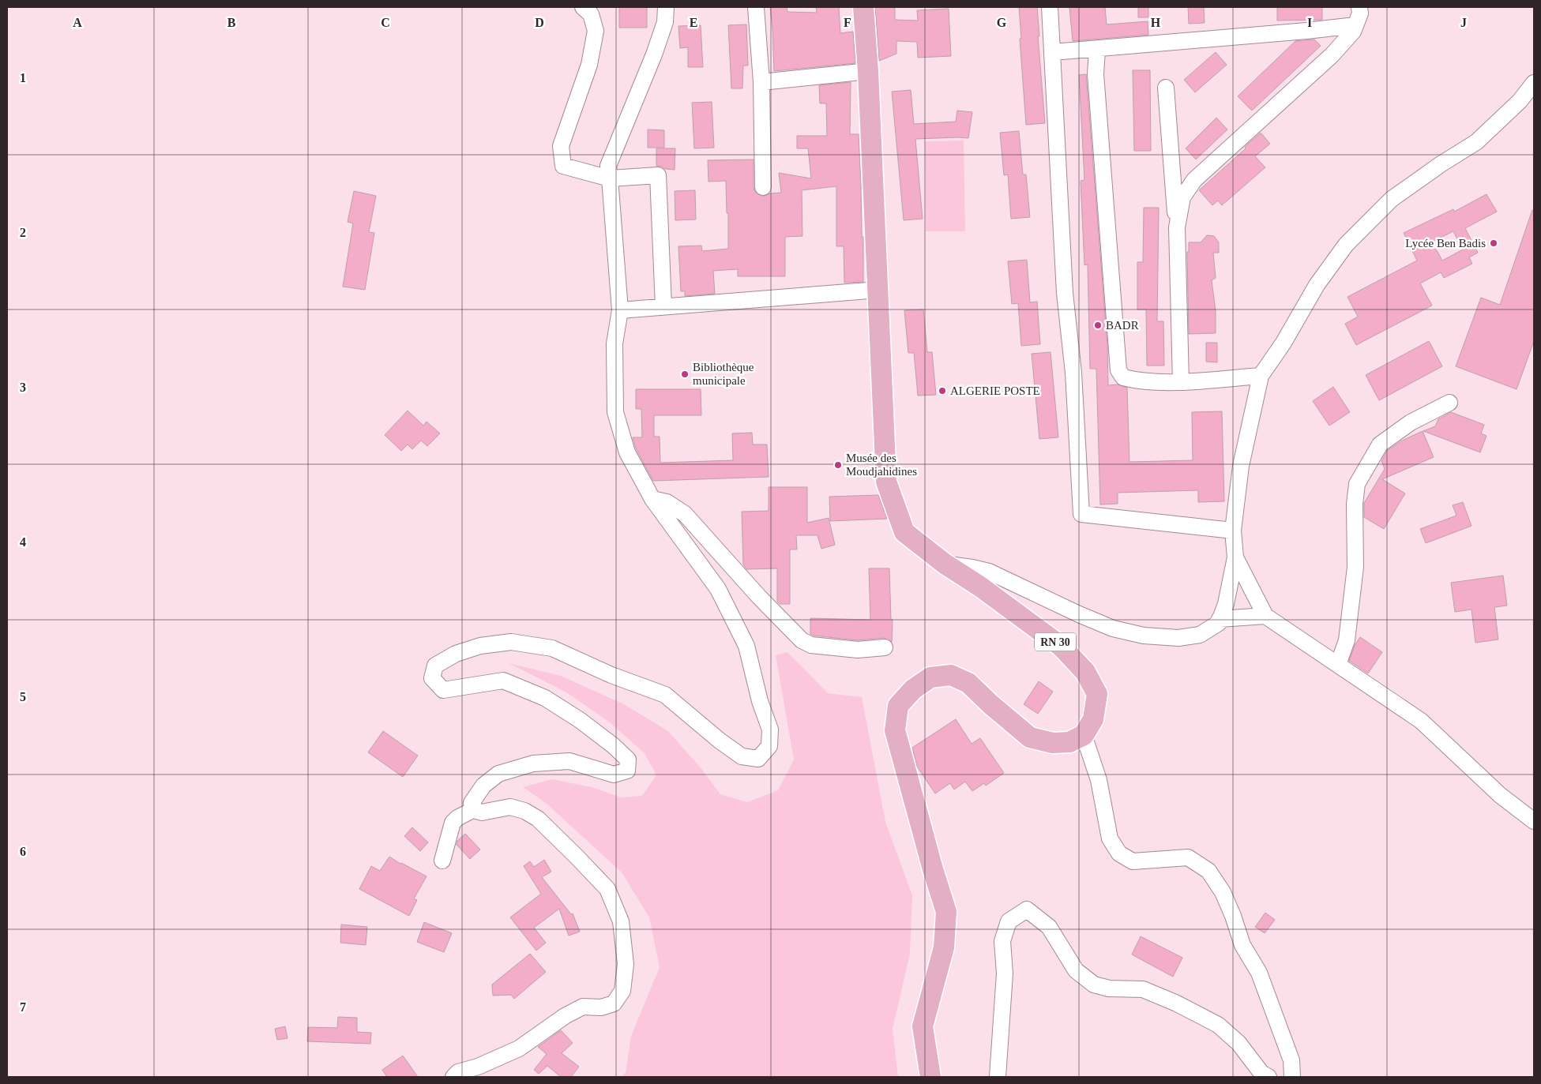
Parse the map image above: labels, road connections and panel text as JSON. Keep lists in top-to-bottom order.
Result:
{
  "streets": {
    "main road": ["RN 30"]
  },
  "places": [
    "Lycée Ben Badis",
    "BADR",
    "Bibliothèque municipale",
    "ALGERIE POSTE",
    "Musée des Moudjahidines"
  ],
  "grid": {
    "columns": [
      "A",
      "B",
      "C",
      "D",
      "E",
      "F",
      "G",
      "H",
      "I",
      "J"
    ],
    "rows": [
      "1",
      "2",
      "3",
      "4",
      "5",
      "6",
      "7"
    ]
  }
}
